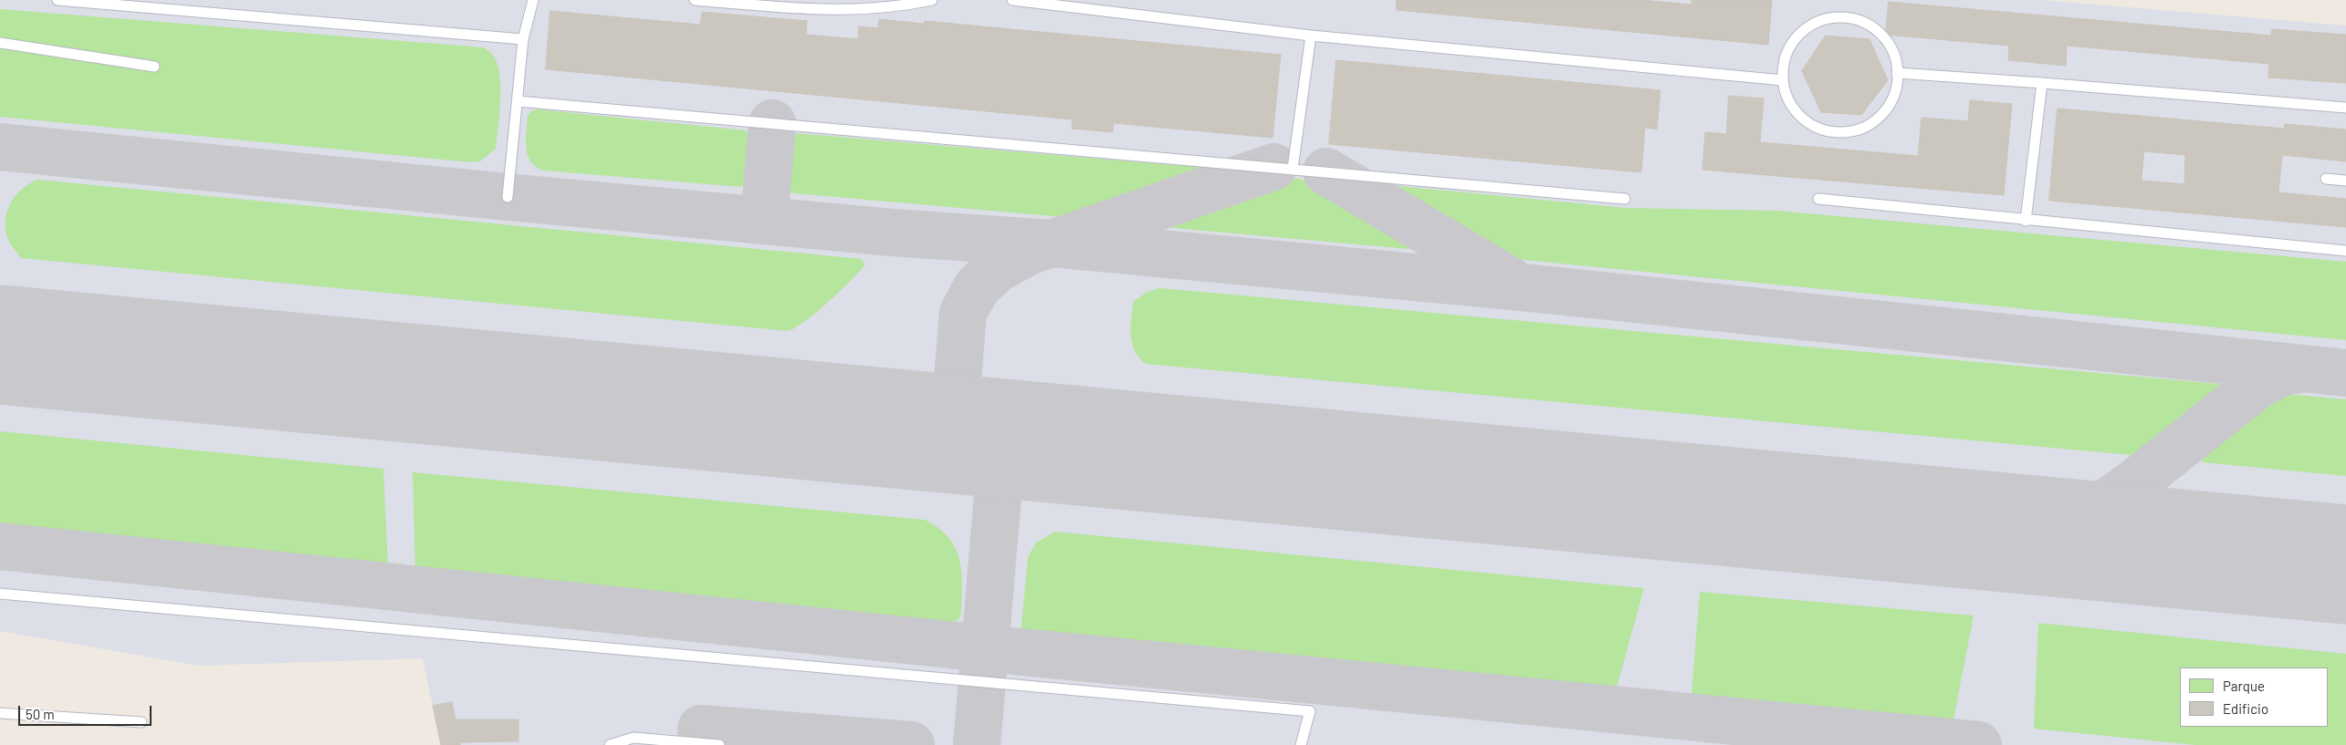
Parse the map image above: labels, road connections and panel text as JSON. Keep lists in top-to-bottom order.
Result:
{
  "legend": ["Parque", "Edificio"],
  "scale_bar": "50 m"
}
